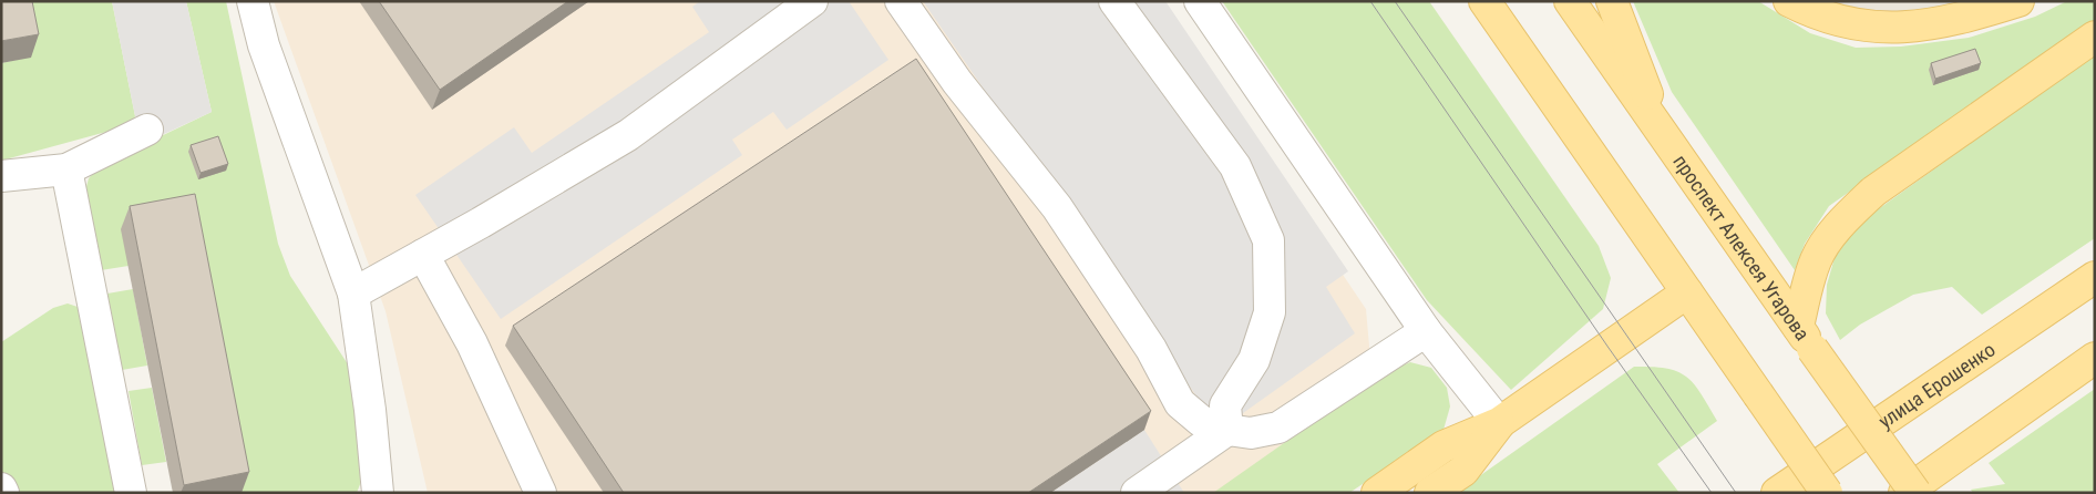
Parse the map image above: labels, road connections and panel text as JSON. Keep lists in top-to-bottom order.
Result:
{
  "streets": {
    "main road": ["проспект Алексея Угарова", "улица Ерошенко"]
  }
}
